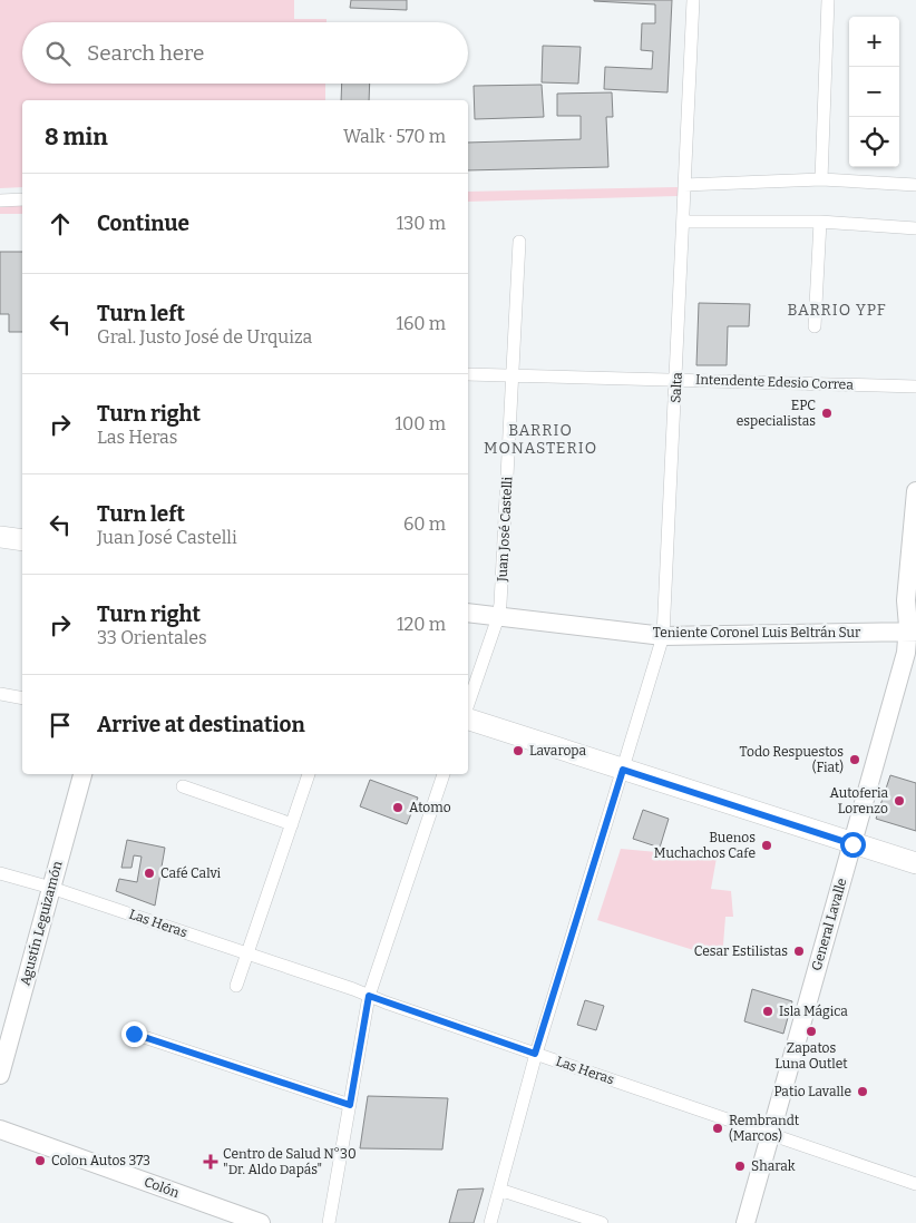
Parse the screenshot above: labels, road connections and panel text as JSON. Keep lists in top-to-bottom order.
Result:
{
  "streets": {
    "street": [
      "Intendente Edesio Correa",
      "Salta",
      "Juan José Castelli",
      "Teniente Coronel Luis Beltrán Sur",
      "Agustín Leguizamón",
      "Las Heras",
      "General Lavalle",
      "Colón"
    ]
  },
  "crossings": [
    ["Intendente Edesio Correa", "Salta"],
    ["Intendente Edesio Correa", "Juan José Castelli"],
    ["Salta", "Teniente Coronel Luis Beltrán Sur"],
    ["Salta", "Las Heras"],
    ["Juan José Castelli", "Teniente Coronel Luis Beltrán Sur"],
    ["Teniente Coronel Luis Beltrán Sur", "General Lavalle"],
    ["Agustín Leguizamón", "Las Heras"],
    ["Las Heras", "General Lavalle"]
  ],
  "districts": ["BARRIO YPF", "BARRIO MONASTERIO"],
  "places": {
    "other": [
      "EPC especialistas",
      "Lavaropa",
      "Todo Respuestos (Fiat)",
      "Autoferia Lorenzo",
      "Atomo",
      "Buenos Muchachos Cafe",
      "Café Calvi",
      "Cesar Estilistas",
      "Isla Mágica",
      "Zapatos Luna Outlet",
      "Patio Lavalle",
      "Rembrandt (Marcos)",
      "Colon Autos 373",
      "Sharak"
    ],
    "health": ["Centro de Salud N°30 \"Dr. Aldo Dapás\""]
  },
  "page": {
    "map_buttons": ["+", "−"],
    "search": "Search here",
    "heading": ["8 min", "Walk · 570 m"],
    "list": [
      ["Continue", "130 m"],
      ["Turn left", "Gral. Justo José de Urquiza", "160 m"],
      ["Turn right", "Las Heras", "100 m"],
      ["Turn left", "Juan José Castelli", "60 m"],
      ["Turn right", "33 Orientales", "120 m"],
      "Arrive at destination"
    ]
  }
}
